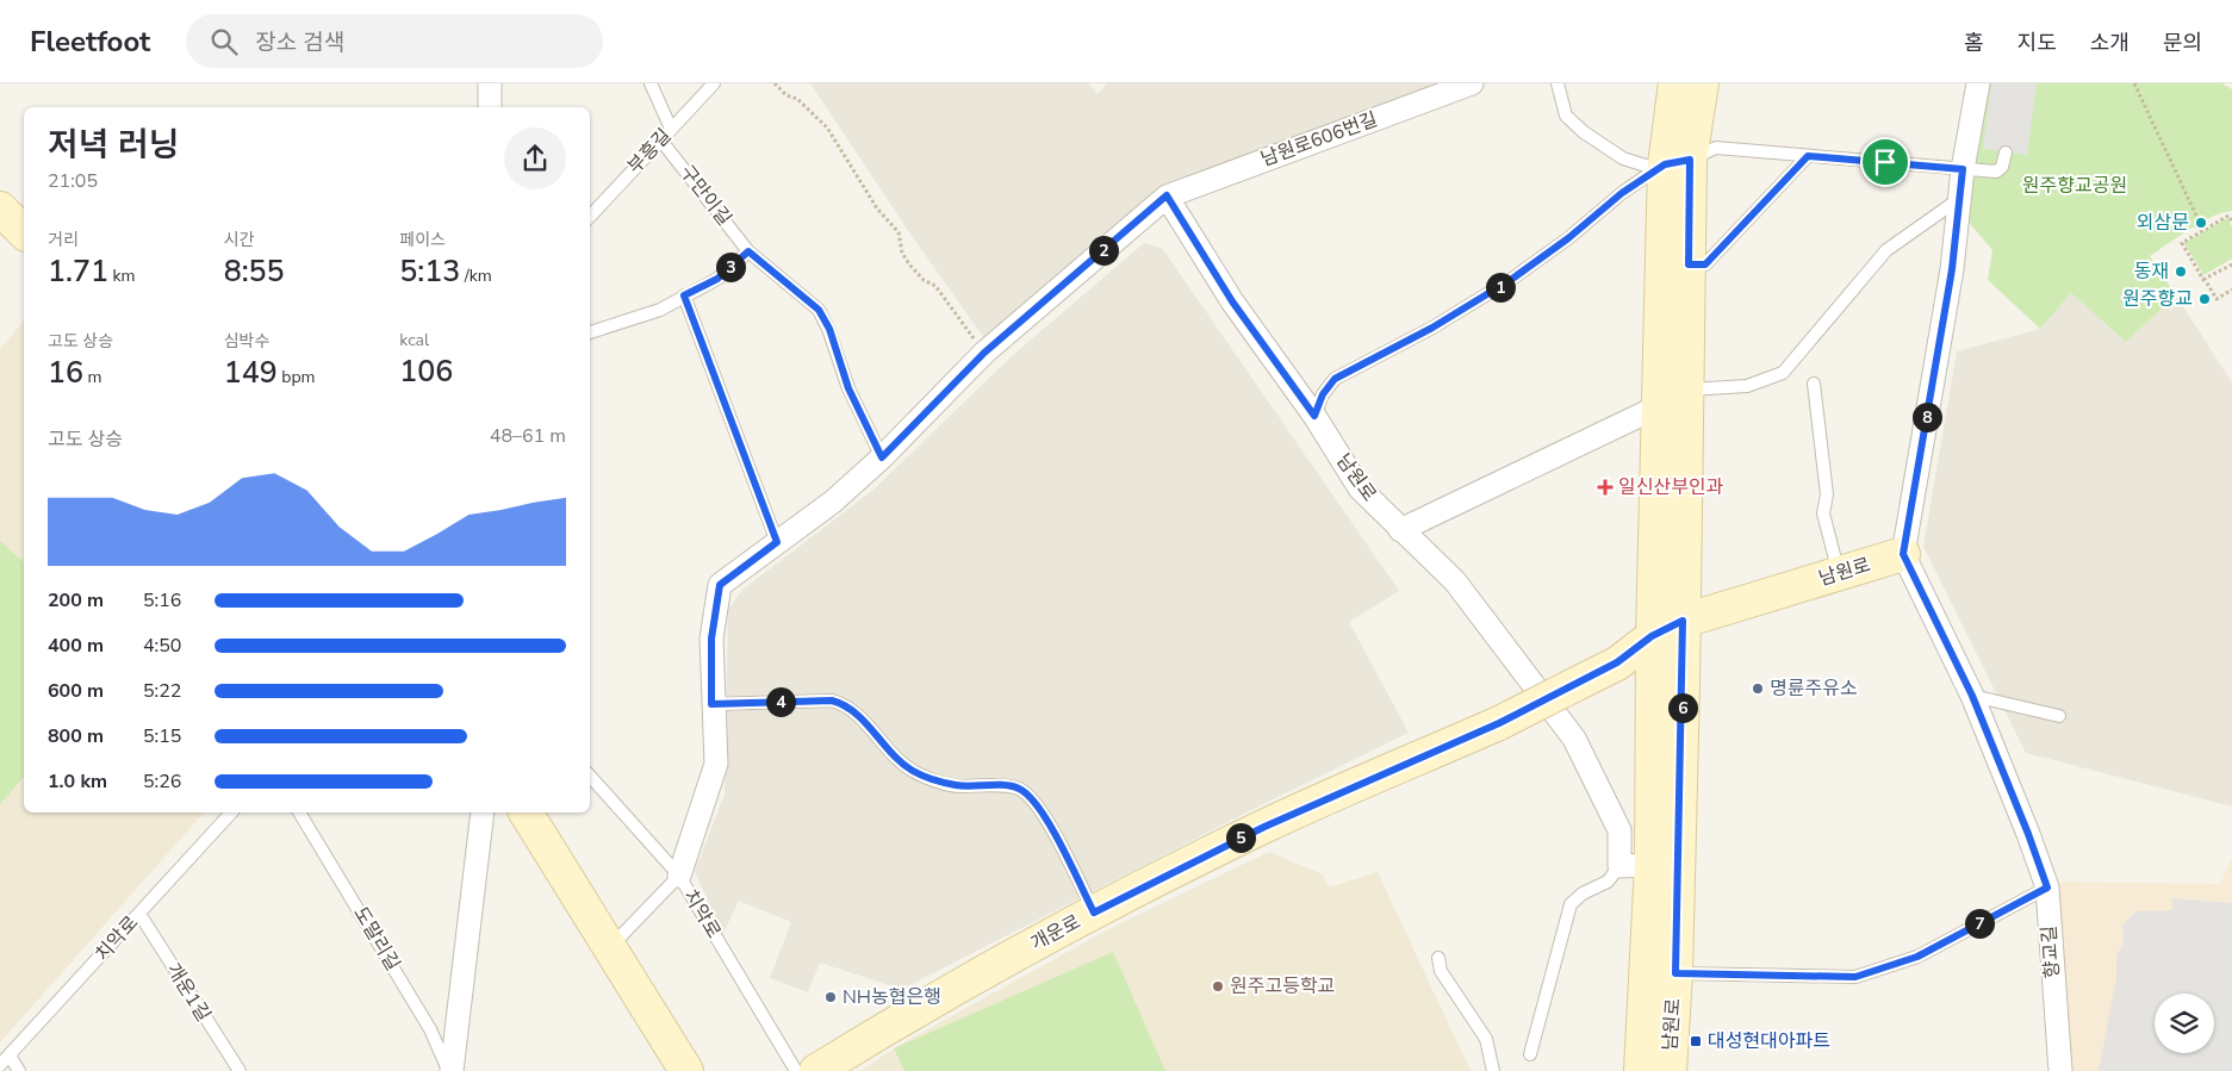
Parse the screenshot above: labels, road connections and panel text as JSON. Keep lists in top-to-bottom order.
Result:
{
  "streets": {
    "street": [
      "남원로606번길",
      "남원로",
      "개운로",
      "도말리길",
      "향교길"
    ],
    "lane": [
      "부흥길",
      "구만이길",
      "치악로",
      "개운1길"
    ]
  },
  "crossings": [
    ["남원로606번길", "구만이길"],
    ["남원로606번길", "치악로"],
    ["부흥길", "구만이길"],
    ["남원로", "개운로"],
    ["남원로", "향교길"],
    ["치악로", "개운1길"]
  ],
  "parks": ["원주향교공원"],
  "places": {
    "other": [
      "외삼문",
      "동재",
      "원주향교",
      "명륜주유소",
      "원주고등학교",
      "NH농협은행"
    ],
    "health": ["일신산부인과"],
    "transit": ["대성현대아파트"]
  },
  "page": {
    "header": "Fleetfoot",
    "search": "장소 검색",
    "nav": [
      "홈",
      "지도",
      "소개",
      "문의"
    ],
    "heading": ["저녁 러닝", "21:05"],
    "stats": [
      ["거리", "1.71 km"],
      ["시간", "8:55"],
      ["페이스", "5:13 /km"],
      ["고도 상승", "16 m"],
      ["심박수", "149 bpm"],
      ["kcal", "106"]
    ],
    "pins": [
      "2",
      "3",
      "1",
      "8",
      "4",
      "6",
      "5",
      "7"
    ],
    "chart": ["고도 상승", "48–61 m"],
    "list": [
      {
        "name": "200 m",
        "note": "5:16"
      },
      {
        "name": "400 m",
        "note": "4:50"
      },
      {
        "name": "600 m",
        "note": "5:22"
      },
      {
        "name": "800 m",
        "note": "5:15"
      },
      {
        "name": "1.0 km",
        "note": "5:26"
      }
    ]
  }
}
